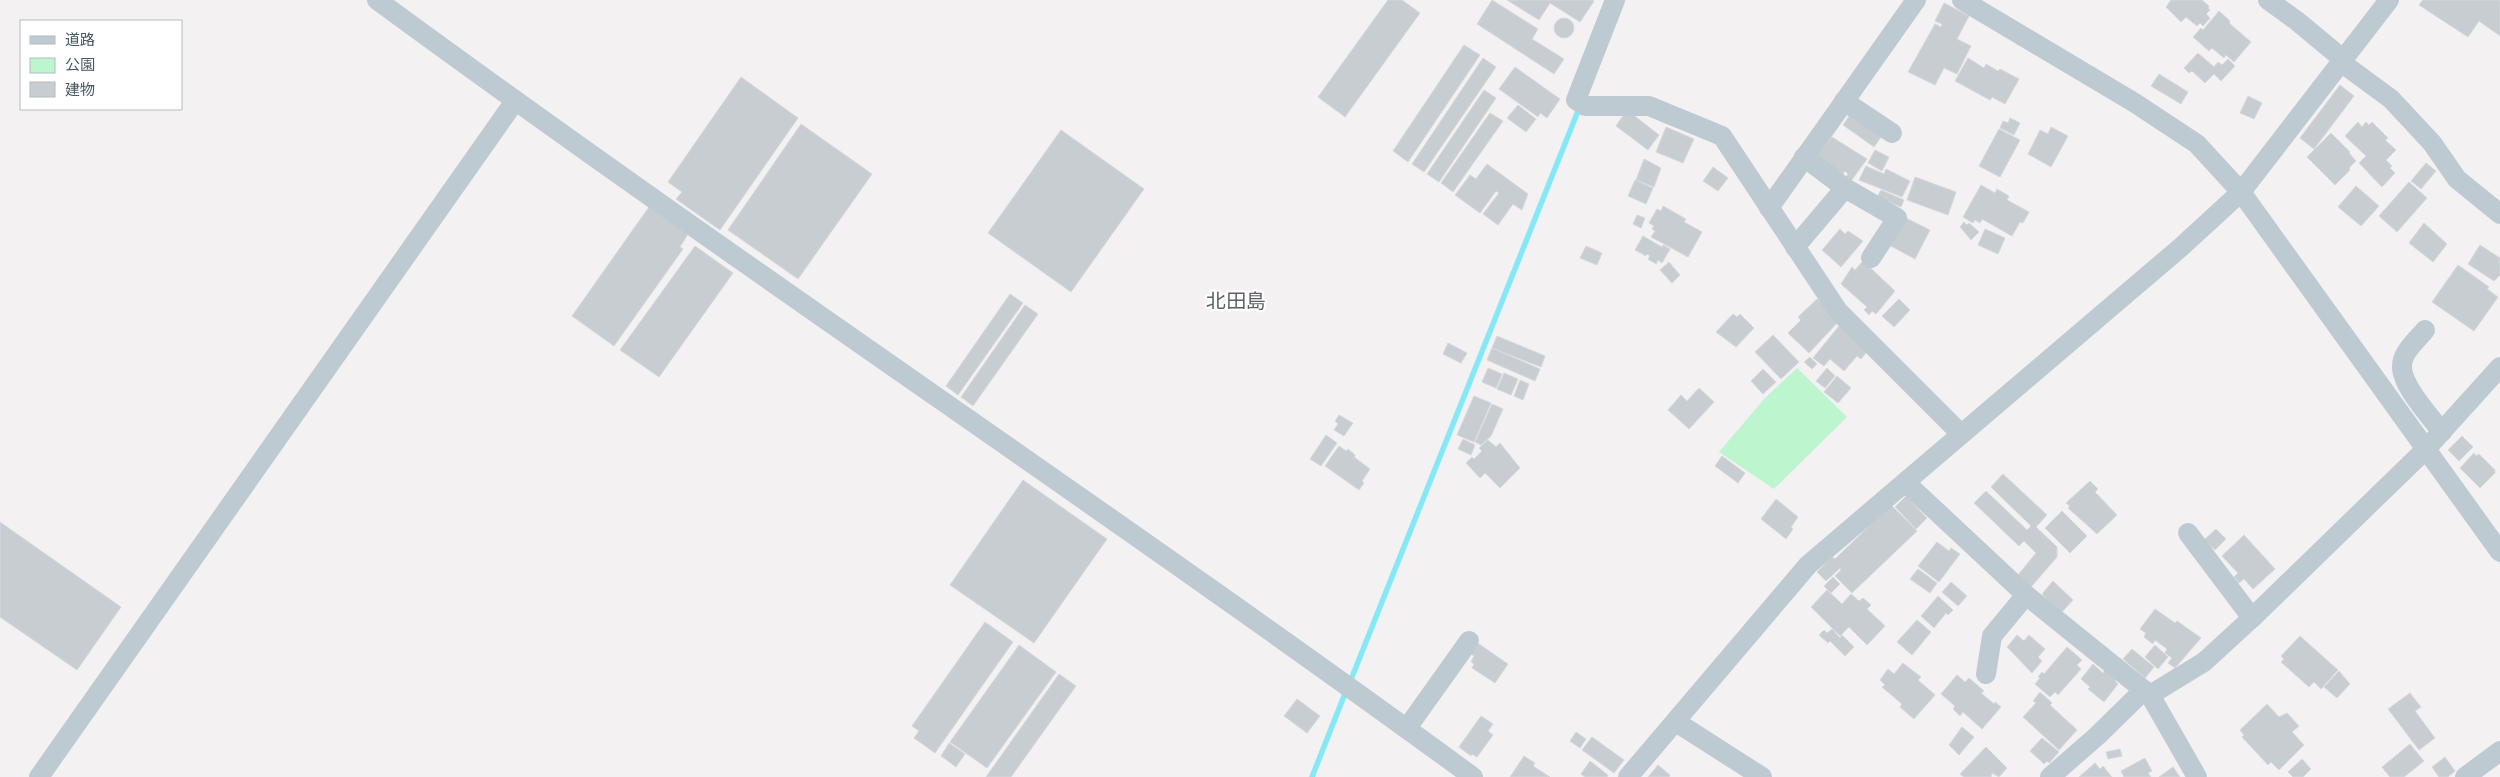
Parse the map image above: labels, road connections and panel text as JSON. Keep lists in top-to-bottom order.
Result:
{
  "districts": ["北田島"],
  "legend": ["道路", "公園", "建物"]
}
